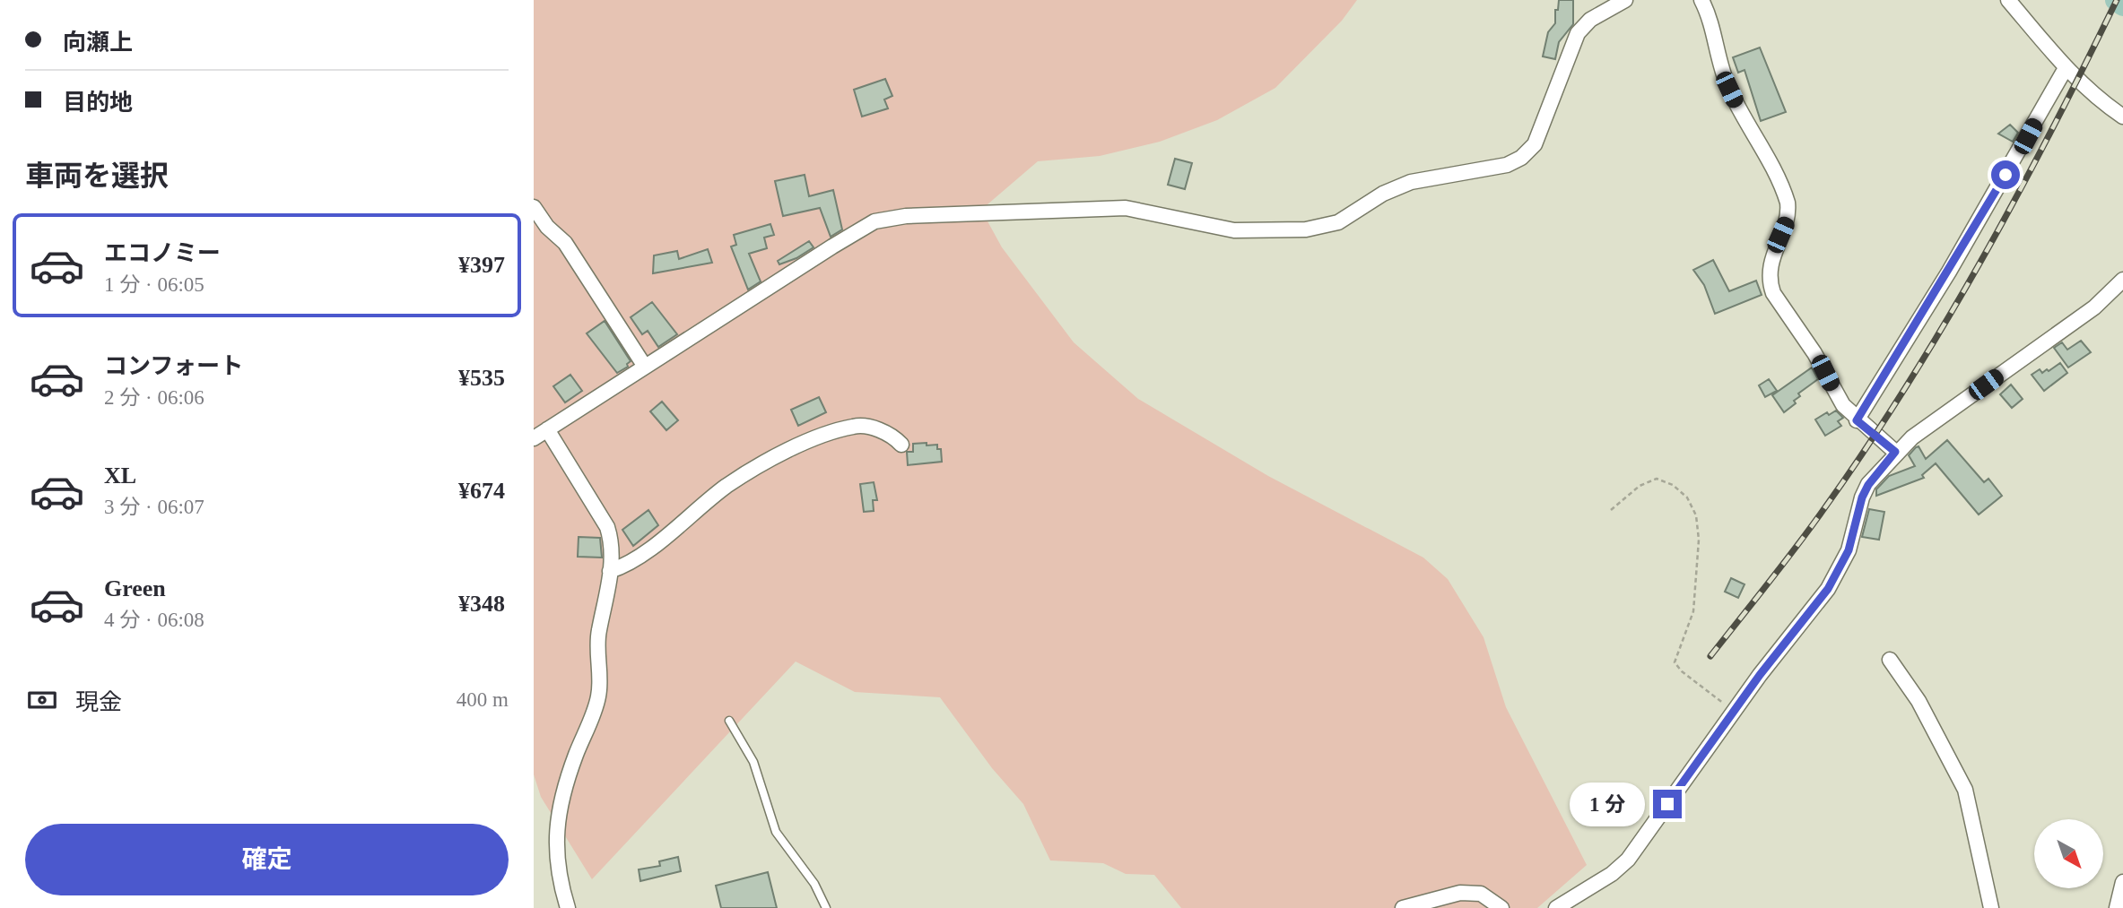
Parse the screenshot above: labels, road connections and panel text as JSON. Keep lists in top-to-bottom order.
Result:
{
  "north": "bottom right",
  "page": {
    "banner": ["向瀬上", "目的地"],
    "heading": "車両を選択",
    "list": [
      {
        "name": "エコノミー",
        "note": "1 分 · 06:05",
        "value": "¥397"
      },
      {
        "name": "コンフォート",
        "note": "2 分 · 06:06",
        "value": "¥535"
      },
      {
        "name": "XL",
        "note": "3 分 · 06:07",
        "value": "¥674"
      },
      {
        "name": "Green",
        "note": "4 分 · 06:08",
        "value": "¥348"
      }
    ],
    "pay": ["現金", "400 m"],
    "bubble": "1 分",
    "buttons": "確定"
  }
}
